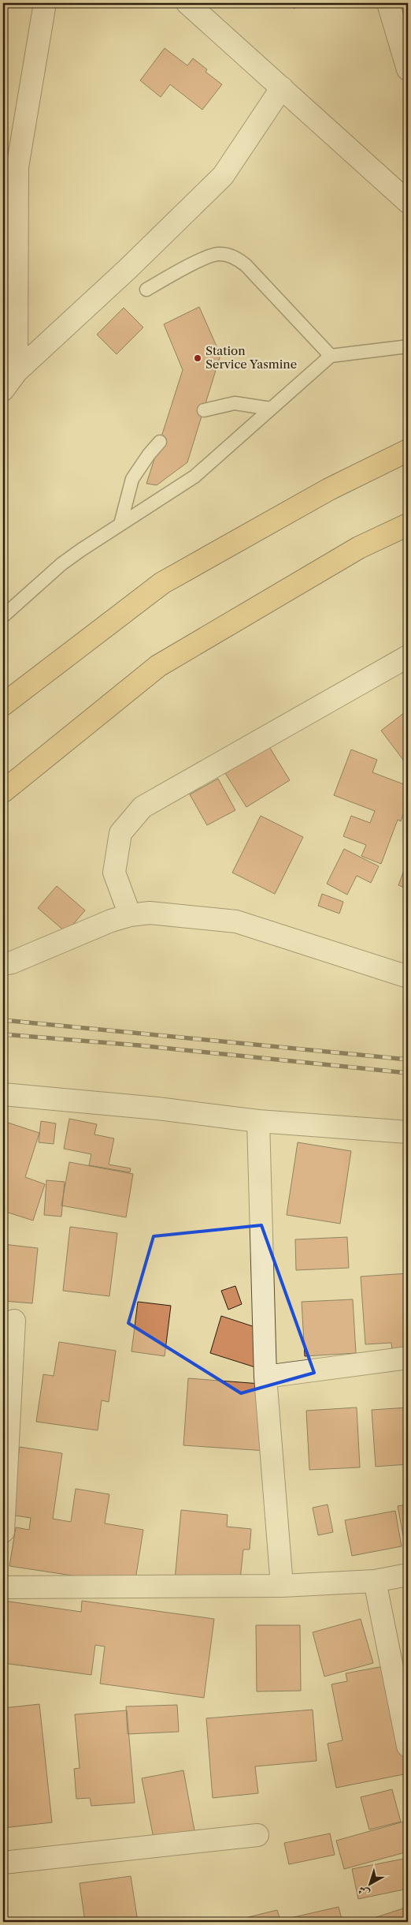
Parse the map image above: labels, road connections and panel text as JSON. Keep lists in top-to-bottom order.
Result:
{
  "places": ["Station Service Yasmine"],
  "north": "bottom left"
}
